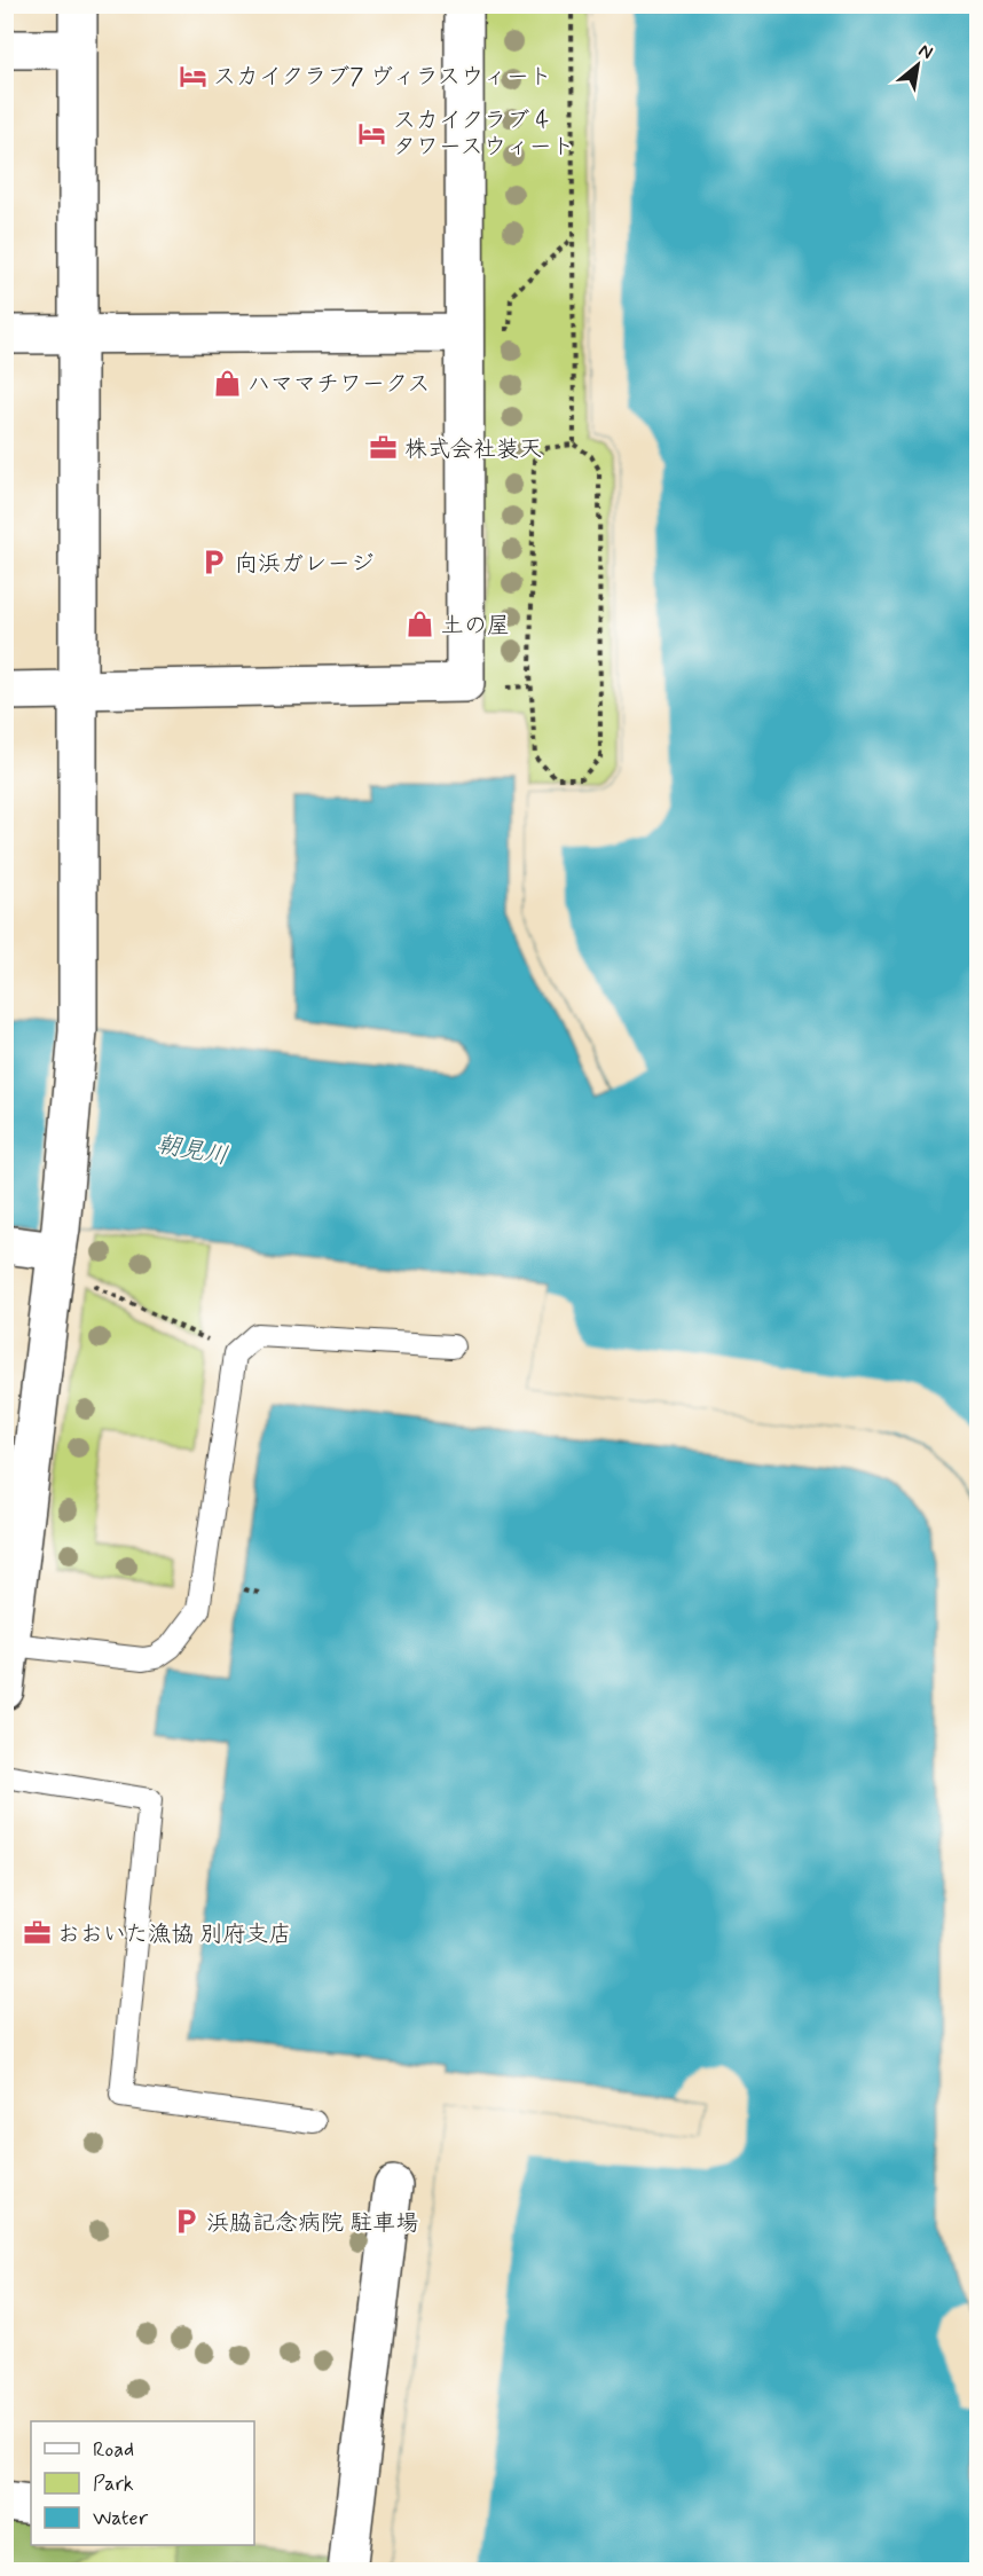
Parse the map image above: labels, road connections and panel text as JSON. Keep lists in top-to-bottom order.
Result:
{
  "water": ["朝見川"],
  "places": {
    "hotel": ["スカイクラブ7 ヴィラスウィート", "スカイクラブ 4 タワースウィート"],
    "shop": ["ハママチワークス", "土の屋"],
    "office": ["株式会社装天", "おおいた漁協 別府支店"],
    "parking": ["向浜ガレージ", "浜脇記念病院 駐車場"]
  },
  "legend": ["Road", "Park", "Water"],
  "north": "top right"
}
